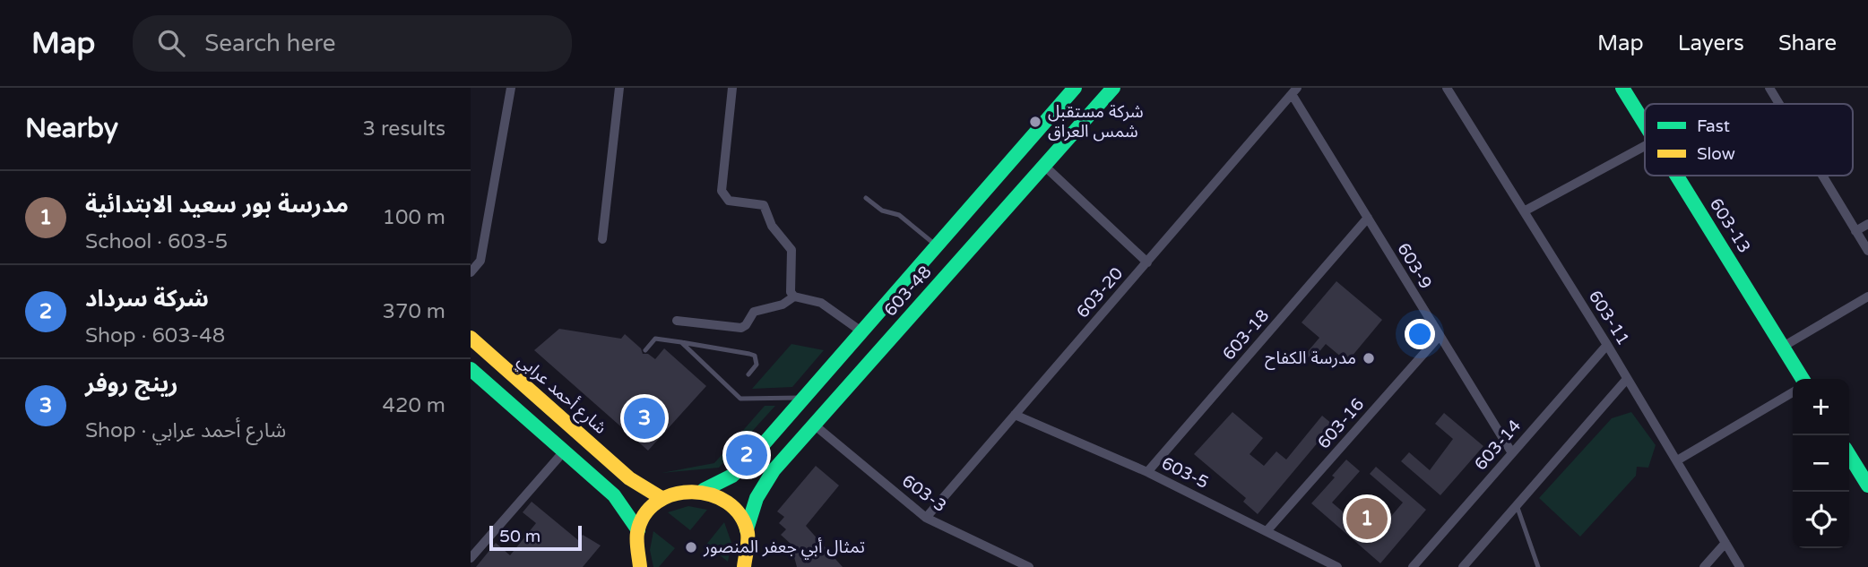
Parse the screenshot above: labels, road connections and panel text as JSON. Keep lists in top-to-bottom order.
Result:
{
  "streets": {
    "street": [
      "603-13",
      "603-9",
      "603-48",
      "603-20",
      "603-11",
      "603-18",
      "شارع أحمد عرابي",
      "603-16",
      "603-14",
      "603-5",
      "603-3"
    ]
  },
  "crossings": [
    ["603-9", "603-20"],
    ["603-9", "603-18"],
    ["603-9", "603-16"],
    ["603-9", "603-14"],
    ["603-48", "603-3"],
    ["603-20", "603-5"],
    ["603-20", "603-3"],
    ["603-11", "603-14"],
    ["603-18", "603-5"],
    ["603-16", "603-5"]
  ],
  "places": ["شركة مستقبل شمس العراق", "مدرسة الكفاح", "تمثال أبي جعفر المنصور"],
  "legend": ["Fast", "Slow"],
  "scale_bar": "50 m",
  "page": {
    "header": "Map",
    "search": "Search here",
    "nav": ["Map", "Layers", "Share"],
    "heading": ["Nearby", "3 results"],
    "list": [
      {
        "mark": "1",
        "name": "مدرسة بور سعيد الابتدائية",
        "note": "School · 603-5",
        "value": "100 m"
      },
      {
        "mark": "2",
        "name": "شركة سرداد",
        "note": "Shop · 603-48",
        "value": "370 m"
      },
      {
        "mark": "3",
        "name": "رينج روفر",
        "note": "Shop · شارع أحمد عرابي",
        "value": "420 m"
      }
    ],
    "map_buttons": ["+", "−"],
    "pins": ["3", "2", "1"],
    "scale": "50 m"
  }
}
